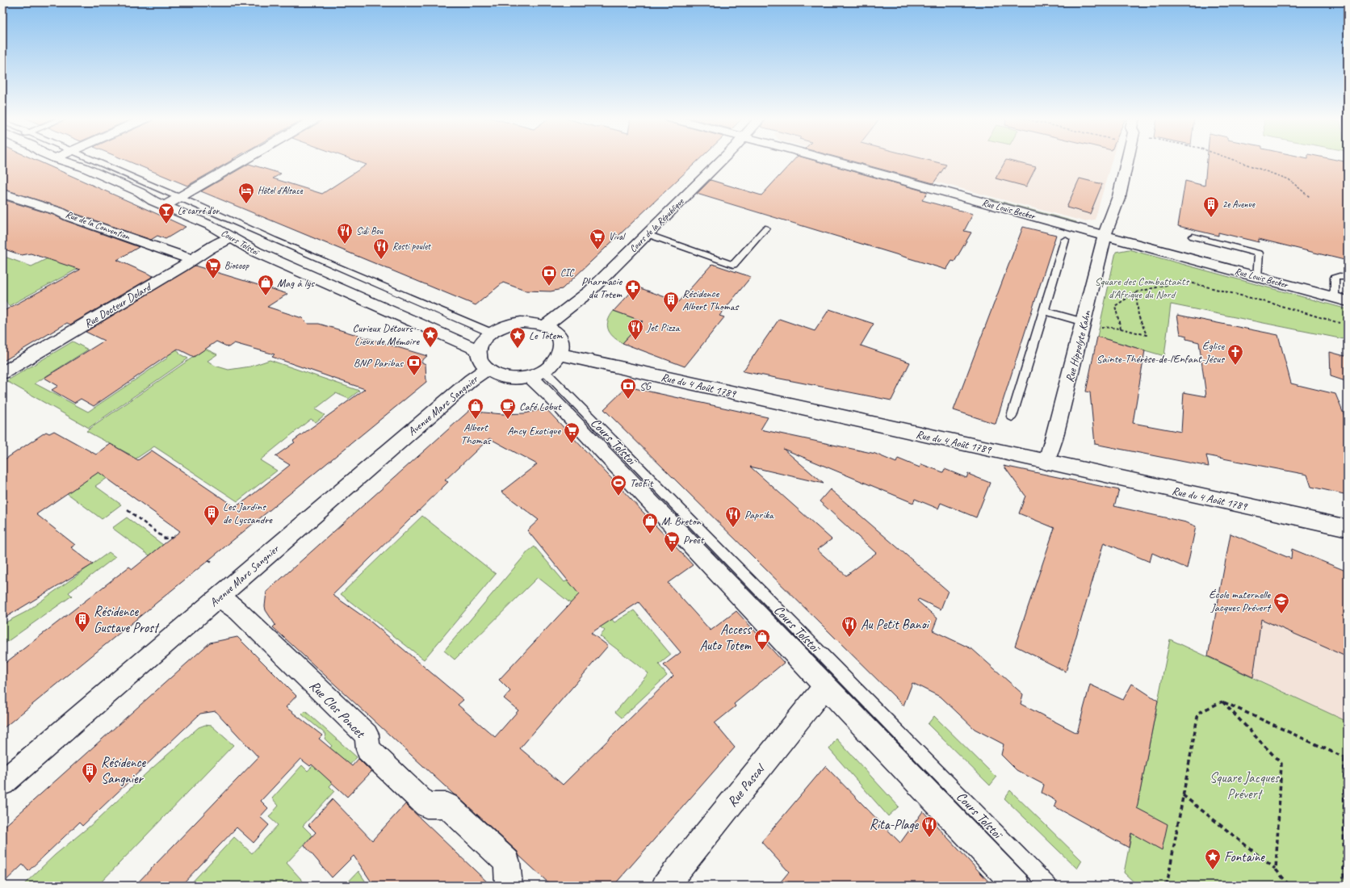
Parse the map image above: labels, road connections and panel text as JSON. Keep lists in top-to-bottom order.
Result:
{
  "streets": {
    "street": [
      "Rue Louis Becker",
      "Rue de la Convention",
      "Cours de la République",
      "Cours Tolstoï",
      "Rue Docteur Dolard",
      "Rue Hippolyte Kahn",
      "Rue du 4 Août 1789",
      "Avenue Marc Sangnier",
      "Rue Clos Poncet",
      "Rue Pascal"
    ]
  },
  "crossings": [
    ["Rue Louis Becker", "Rue Hippolyte Kahn"],
    ["Rue de la Convention", "Rue Docteur Dolard"],
    ["Cours de la République", "Cours Tolstoï"],
    ["Cours de la République", "Rue du 4 Août 1789"],
    ["Cours de la République", "Avenue Marc Sangnier"],
    ["Cours Tolstoï", "Rue Docteur Dolard"],
    ["Cours Tolstoï", "Rue du 4 Août 1789"],
    ["Cours Tolstoï", "Avenue Marc Sangnier"],
    ["Cours Tolstoï", "Rue Pascal"],
    ["Rue Hippolyte Kahn", "Rue du 4 Août 1789"],
    ["Rue du 4 Août 1789", "Avenue Marc Sangnier"],
    ["Avenue Marc Sangnier", "Rue Clos Poncet"]
  ],
  "parks": ["Square des Combattants d'Afrique du Nord", "Square Jacques Prévert"],
  "places": {
    "hotel": ["Hôtel d'Alsace"],
    "building": [
      "2e Avenue",
      "Résidence Albert Thomas",
      "Les Jardins de Lyssandre",
      "Résidence Gustave Prost",
      "Résidence Sangnier"
    ],
    "bar": ["Le carré d'or"],
    "restaurant": [
      "Sidi Bou",
      "Rosti poulet",
      "Jet Pizza",
      "Paprika",
      "Au Petit Banoi",
      "Rita-Plage"
    ],
    "supermarket": [
      "Vival",
      "Biocoop",
      "Ancy Exotique",
      "Preet"
    ],
    "bank": ["CIC", "BNP Paribas", "SG"],
    "shop": [
      "Mag à lys",
      "Albert Thomas",
      "M. Breton",
      "Access Auto Totem"
    ],
    "pharmacy": ["Pharmacie du Totem"],
    "place": ["Curieux Détours - Lieux de Mémoire", "Le Totem", "Fontaine"],
    "church": ["Église Sainte-Thérèse-de-l'Enfant-Jésus"],
    "cafe": ["Café Lobut"],
    "sports": ["TecFit"],
    "school or university": ["École maternelle Jacques Prévert"]
  }
}
